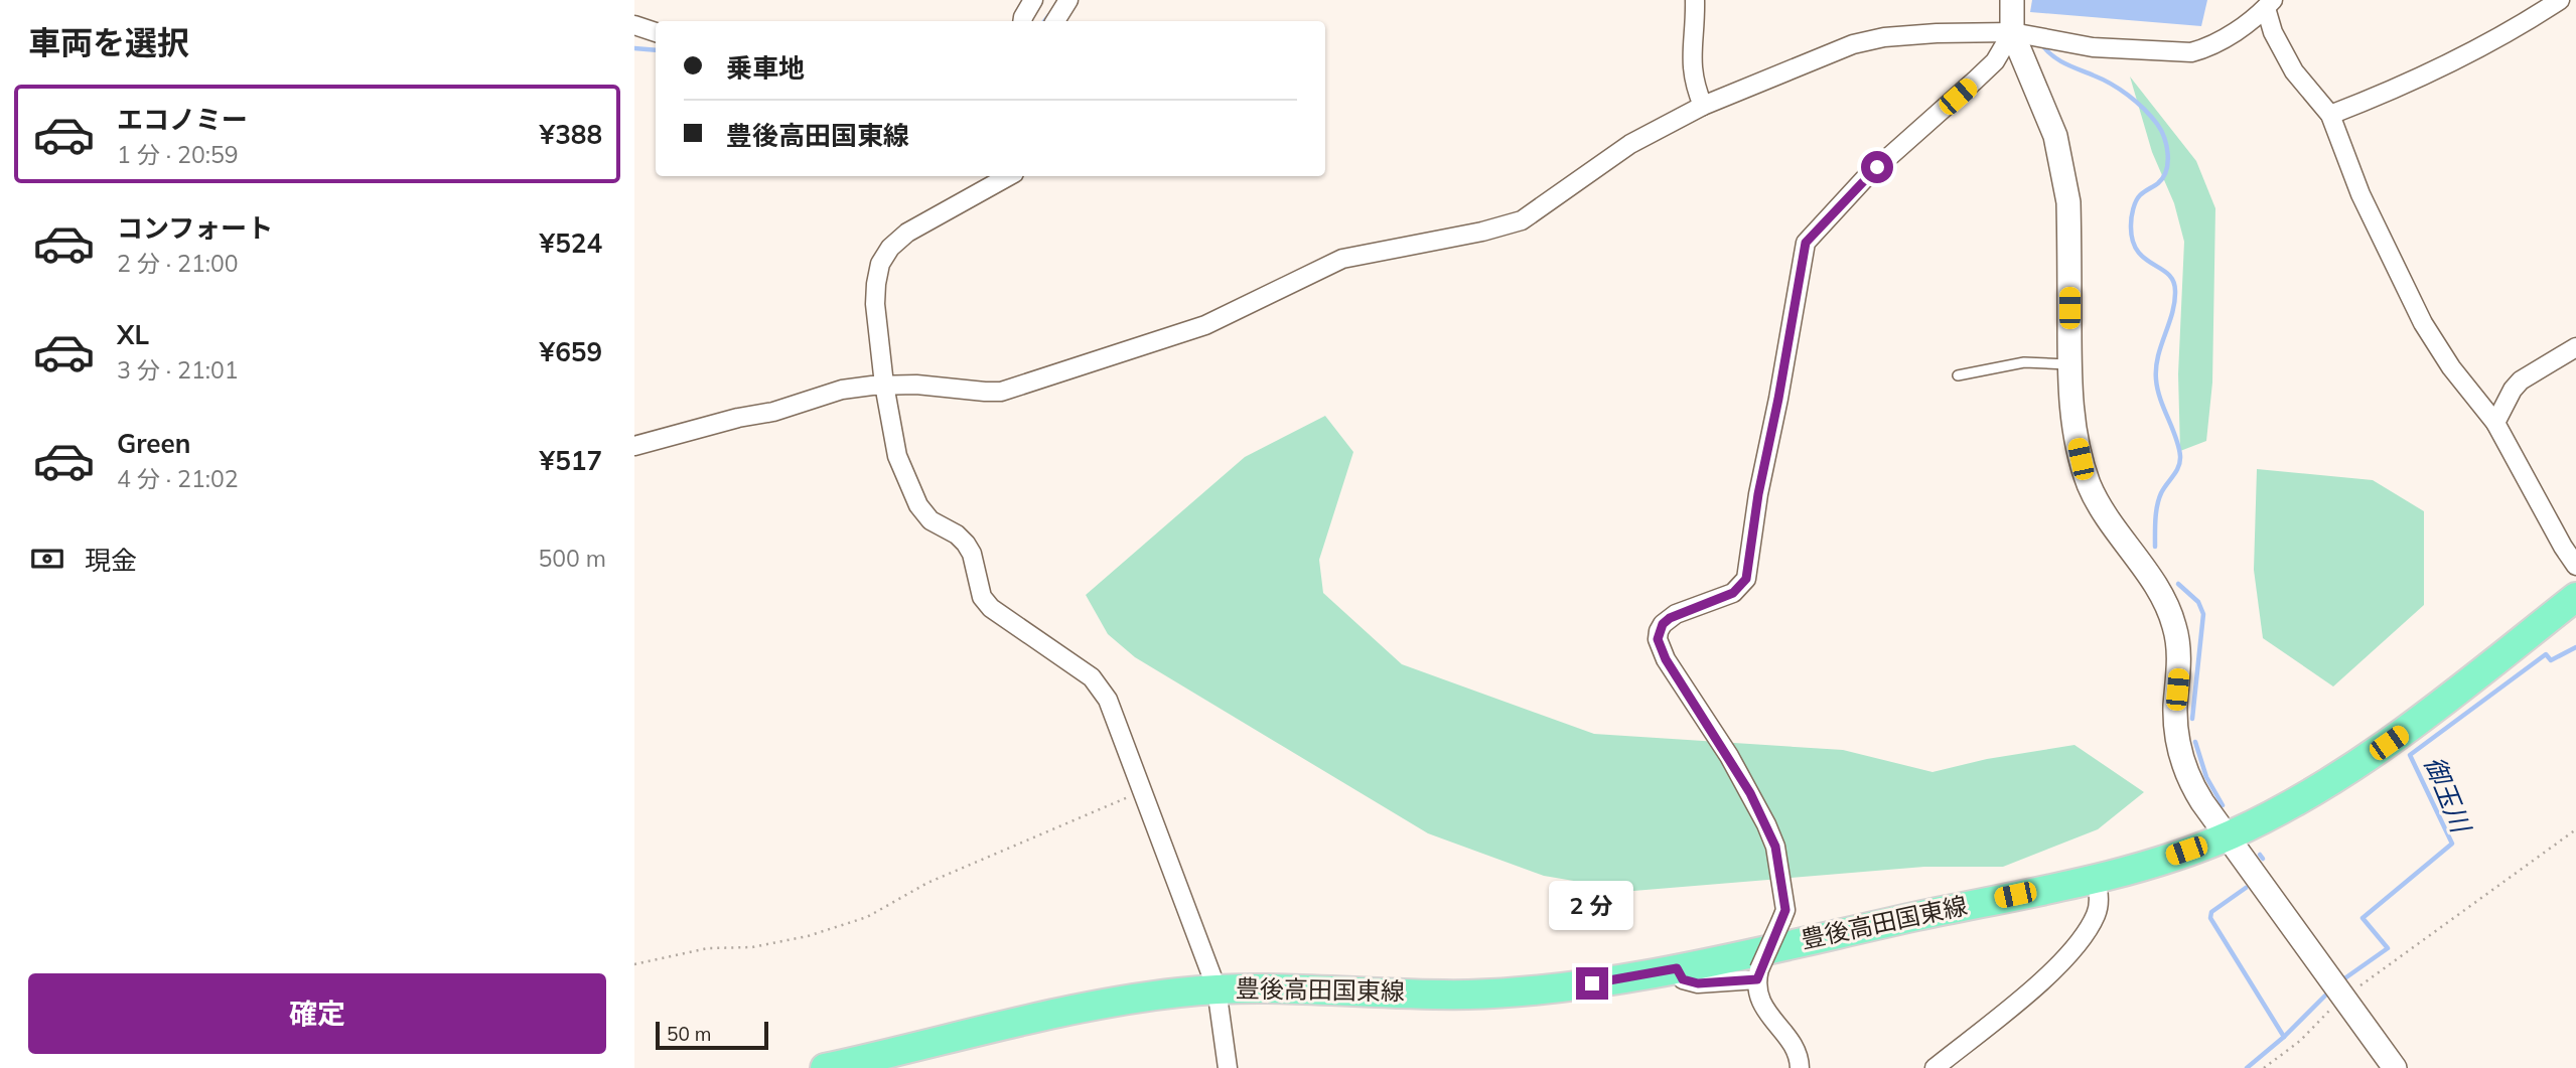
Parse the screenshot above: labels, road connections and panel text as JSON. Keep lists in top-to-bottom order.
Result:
{
  "streets": {
    "main road": ["豊後高田国東線"]
  },
  "water": ["御玉川"],
  "scale_bar": "50 m",
  "page": {
    "heading": "車両を選択",
    "banner": ["乗車地", "豊後高田国東線"],
    "list": [
      {
        "name": "エコノミー",
        "note": "1 分 · 20:59",
        "value": "¥388"
      },
      {
        "name": "コンフォート",
        "note": "2 分 · 21:00",
        "value": "¥524"
      },
      {
        "name": "XL",
        "note": "3 分 · 21:01",
        "value": "¥659"
      },
      {
        "name": "Green",
        "note": "4 分 · 21:02",
        "value": "¥517"
      }
    ],
    "pay": ["現金", "500 m"],
    "bubble": "2 分",
    "buttons": "確定",
    "scale": "50 m"
  }
}
